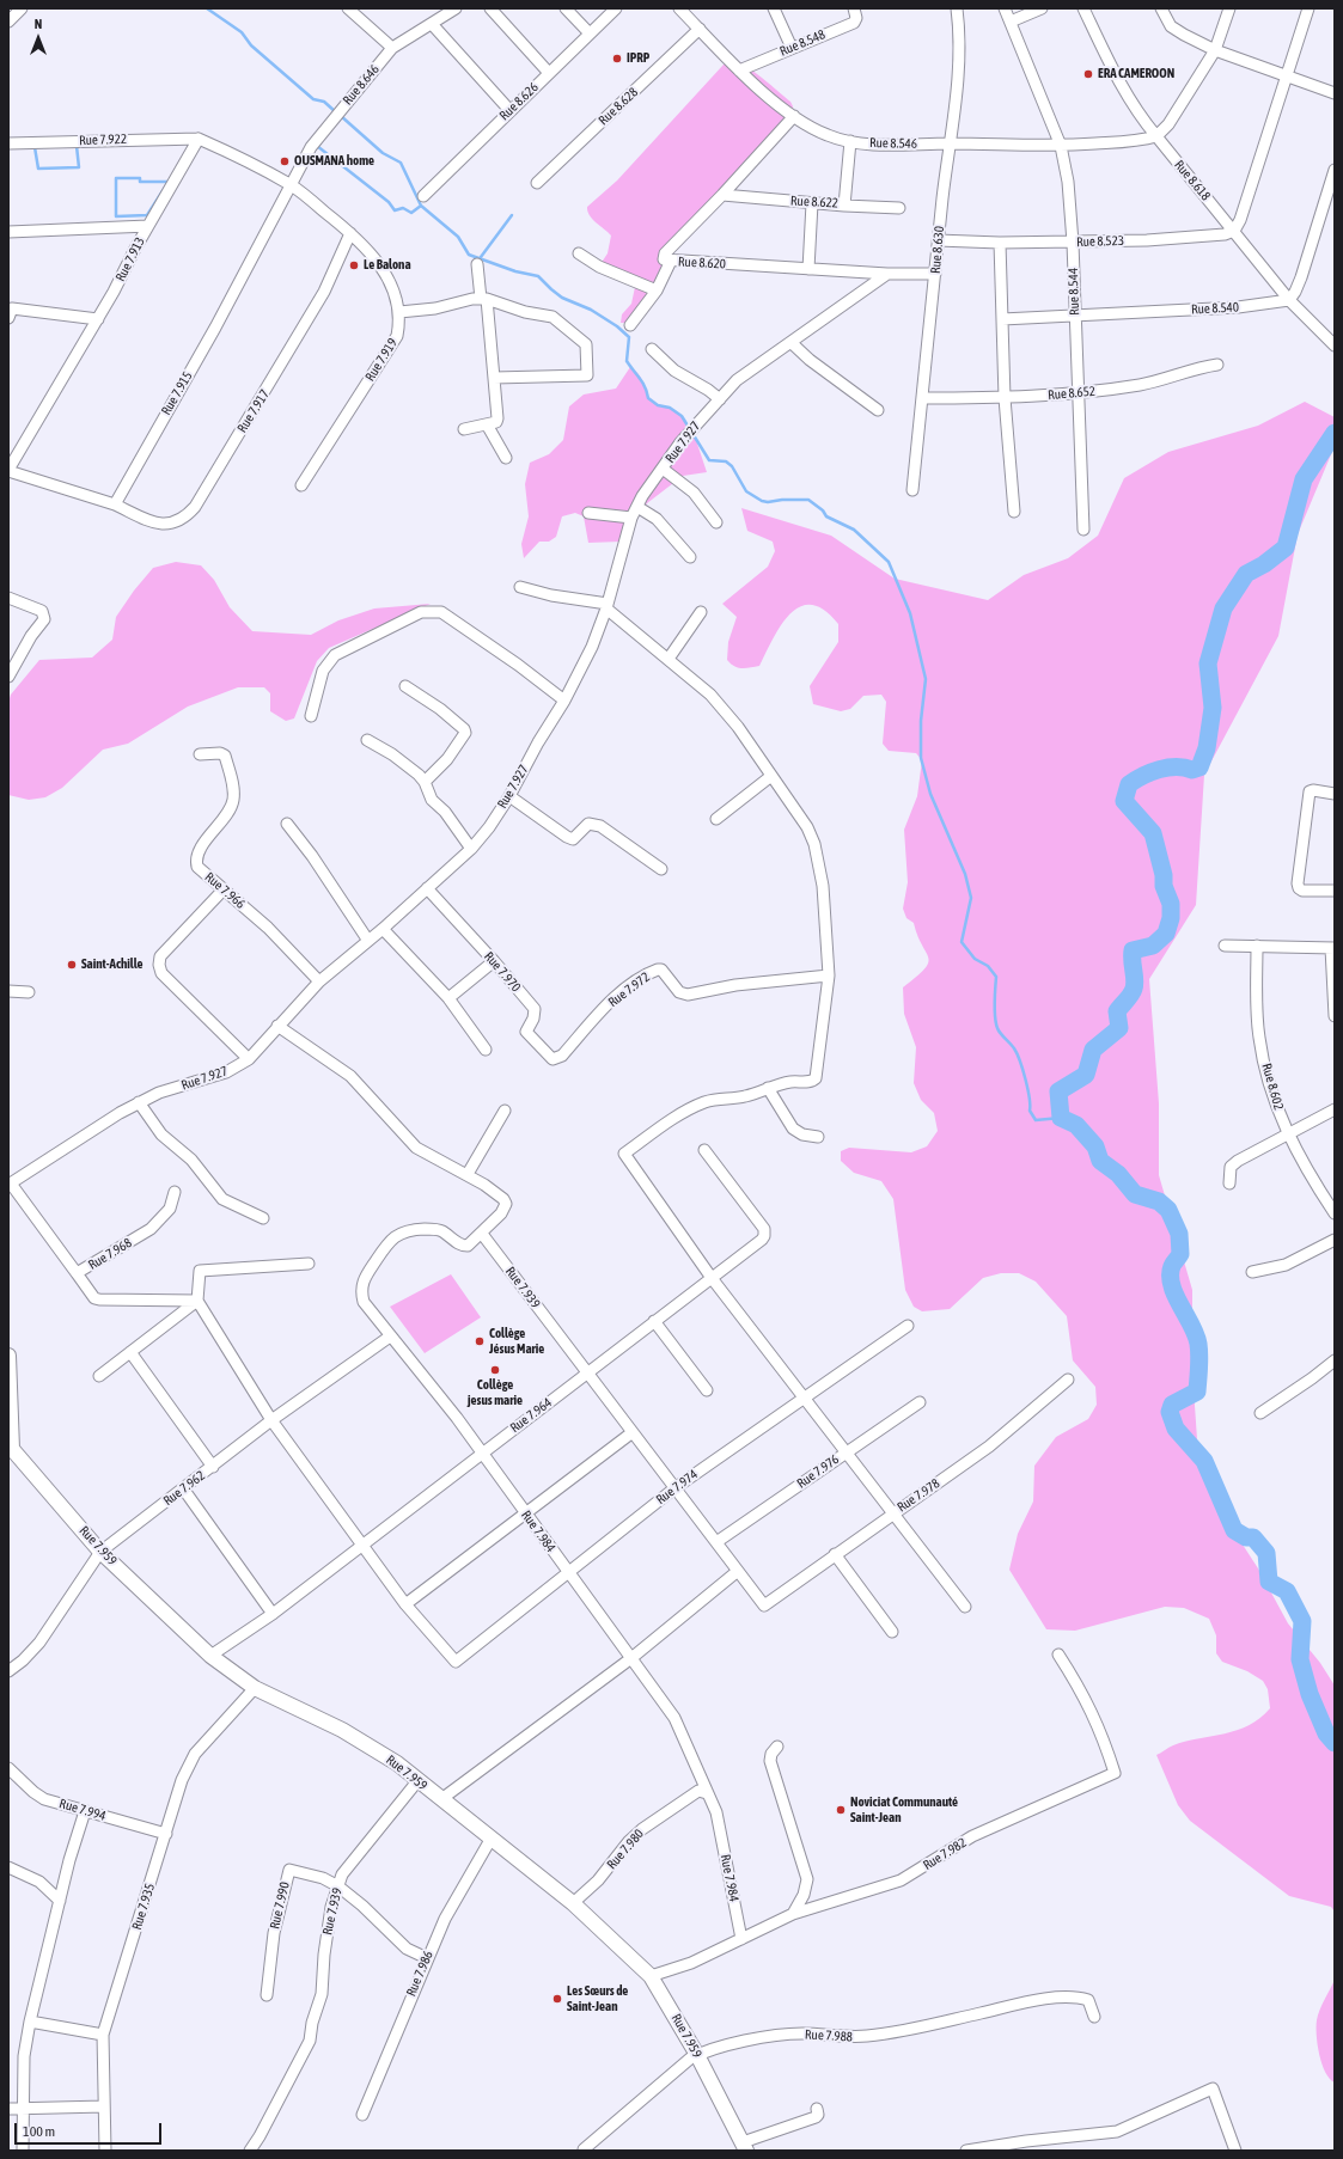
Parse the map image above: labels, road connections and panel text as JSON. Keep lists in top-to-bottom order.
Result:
{
  "streets": {
    "street": [
      "Rue 8.548",
      "Rue 8.646",
      "Rue 8.626",
      "Rue 8.628",
      "Rue 7.922",
      "Rue 8.546",
      "Rue 8.618",
      "Rue 8.622",
      "Rue 8.523",
      "Rue 8.630",
      "Rue 7.913",
      "Rue 8.620",
      "Rue 8.544",
      "Rue 8.540",
      "Rue 7.919",
      "Rue 7.915",
      "Rue 8.652",
      "Rue 7.917",
      "Rue 7.927",
      "Rue 7.966",
      "Rue 7.970",
      "Rue 7.972",
      "Rue 8.602",
      "Rue 7.968",
      "Rue 7.939",
      "Rue 7.964",
      "Rue 7.976",
      "Rue 7.974",
      "Rue 7.962",
      "Rue 7.978",
      "Rue 7.984",
      "Rue 7.959",
      "Rue 7.994",
      "Rue 7.980",
      "Rue 7.982",
      "Rue 7.990",
      "Rue 7.935",
      "Rue 7.986",
      "Rue 7.988"
    ]
  },
  "crossings": [
    ["Rue 8.548", "Rue 8.546"],
    ["Rue 8.646", "Rue 7.919"],
    ["Rue 8.646", "Rue 7.915"],
    ["Rue 8.628", "Rue 8.546"],
    ["Rue 7.922", "Rue 7.913"],
    ["Rue 8.546", "Rue 8.618"],
    ["Rue 8.546", "Rue 8.622"],
    ["Rue 8.546", "Rue 8.630"],
    ["Rue 8.546", "Rue 8.620"],
    ["Rue 8.546", "Rue 8.544"],
    ["Rue 8.618", "Rue 8.523"],
    ["Rue 8.618", "Rue 8.540"],
    ["Rue 8.622", "Rue 8.620"],
    ["Rue 8.523", "Rue 8.630"],
    ["Rue 8.523", "Rue 8.544"],
    ["Rue 8.630", "Rue 8.620"],
    ["Rue 8.630", "Rue 8.652"],
    ["Rue 8.620", "Rue 7.927"],
    ["Rue 8.544", "Rue 8.540"],
    ["Rue 8.544", "Rue 8.652"],
    ["Rue 7.919", "Rue 7.915"],
    ["Rue 7.919", "Rue 7.917"],
    ["Rue 7.915", "Rue 7.917"],
    ["Rue 7.927", "Rue 7.966"],
    ["Rue 7.927", "Rue 7.970"],
    ["Rue 7.927", "Rue 7.968"],
    ["Rue 7.970", "Rue 7.972"],
    ["Rue 7.939", "Rue 7.964"],
    ["Rue 7.939", "Rue 7.976"],
    ["Rue 7.939", "Rue 7.974"],
    ["Rue 7.939", "Rue 7.978"],
    ["Rue 7.939", "Rue 7.984"],
    ["Rue 7.939", "Rue 7.959"],
    ["Rue 7.939", "Rue 7.990"],
    ["Rue 7.964", "Rue 7.984"],
    ["Rue 7.964", "Rue 7.959"],
    ["Rue 7.974", "Rue 7.984"],
    ["Rue 7.962", "Rue 7.984"],
    ["Rue 7.962", "Rue 7.959"],
    ["Rue 7.984", "Rue 7.980"],
    ["Rue 7.984", "Rue 7.982"],
    ["Rue 7.959", "Rue 7.980"],
    ["Rue 7.959", "Rue 7.982"],
    ["Rue 7.959", "Rue 7.935"],
    ["Rue 7.959", "Rue 7.986"],
    ["Rue 7.959", "Rue 7.988"],
    ["Rue 7.994", "Rue 7.935"],
    ["Rue 7.990", "Rue 7.986"]
  ],
  "places": [
    "IPRP",
    "ERA CAMEROON",
    "OUSMANA home",
    "Le Balona",
    "Saint-Achille",
    "Collège Jésus Marie",
    "Collège jesus marie",
    "Noviciat Communauté Saint-Jean",
    "Les Sœurs de Saint-Jean"
  ],
  "scale_bar": "100 m",
  "north": "top"
}
